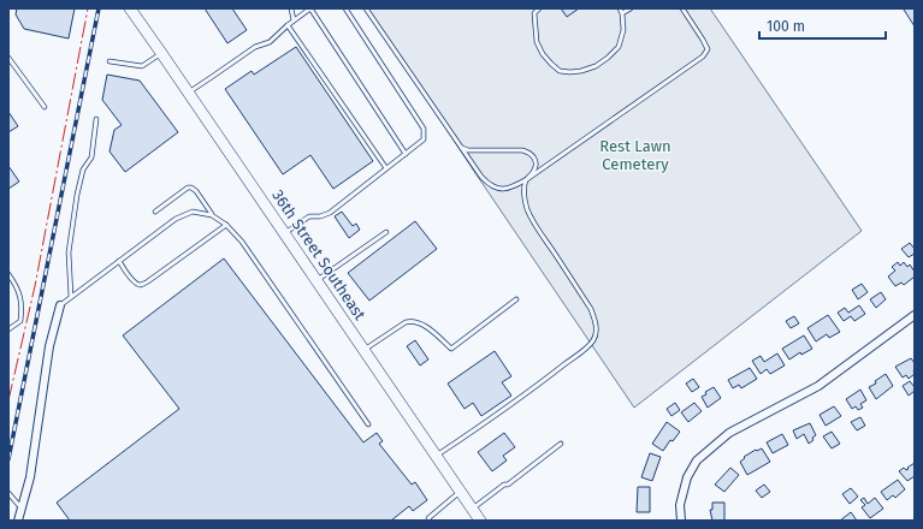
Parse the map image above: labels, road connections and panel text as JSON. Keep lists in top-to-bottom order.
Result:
{
  "streets": {
    "street": ["36th Street Southeast"]
  },
  "parks": ["Rest Lawn Cemetery"],
  "scale_bar": "100 m"
}
